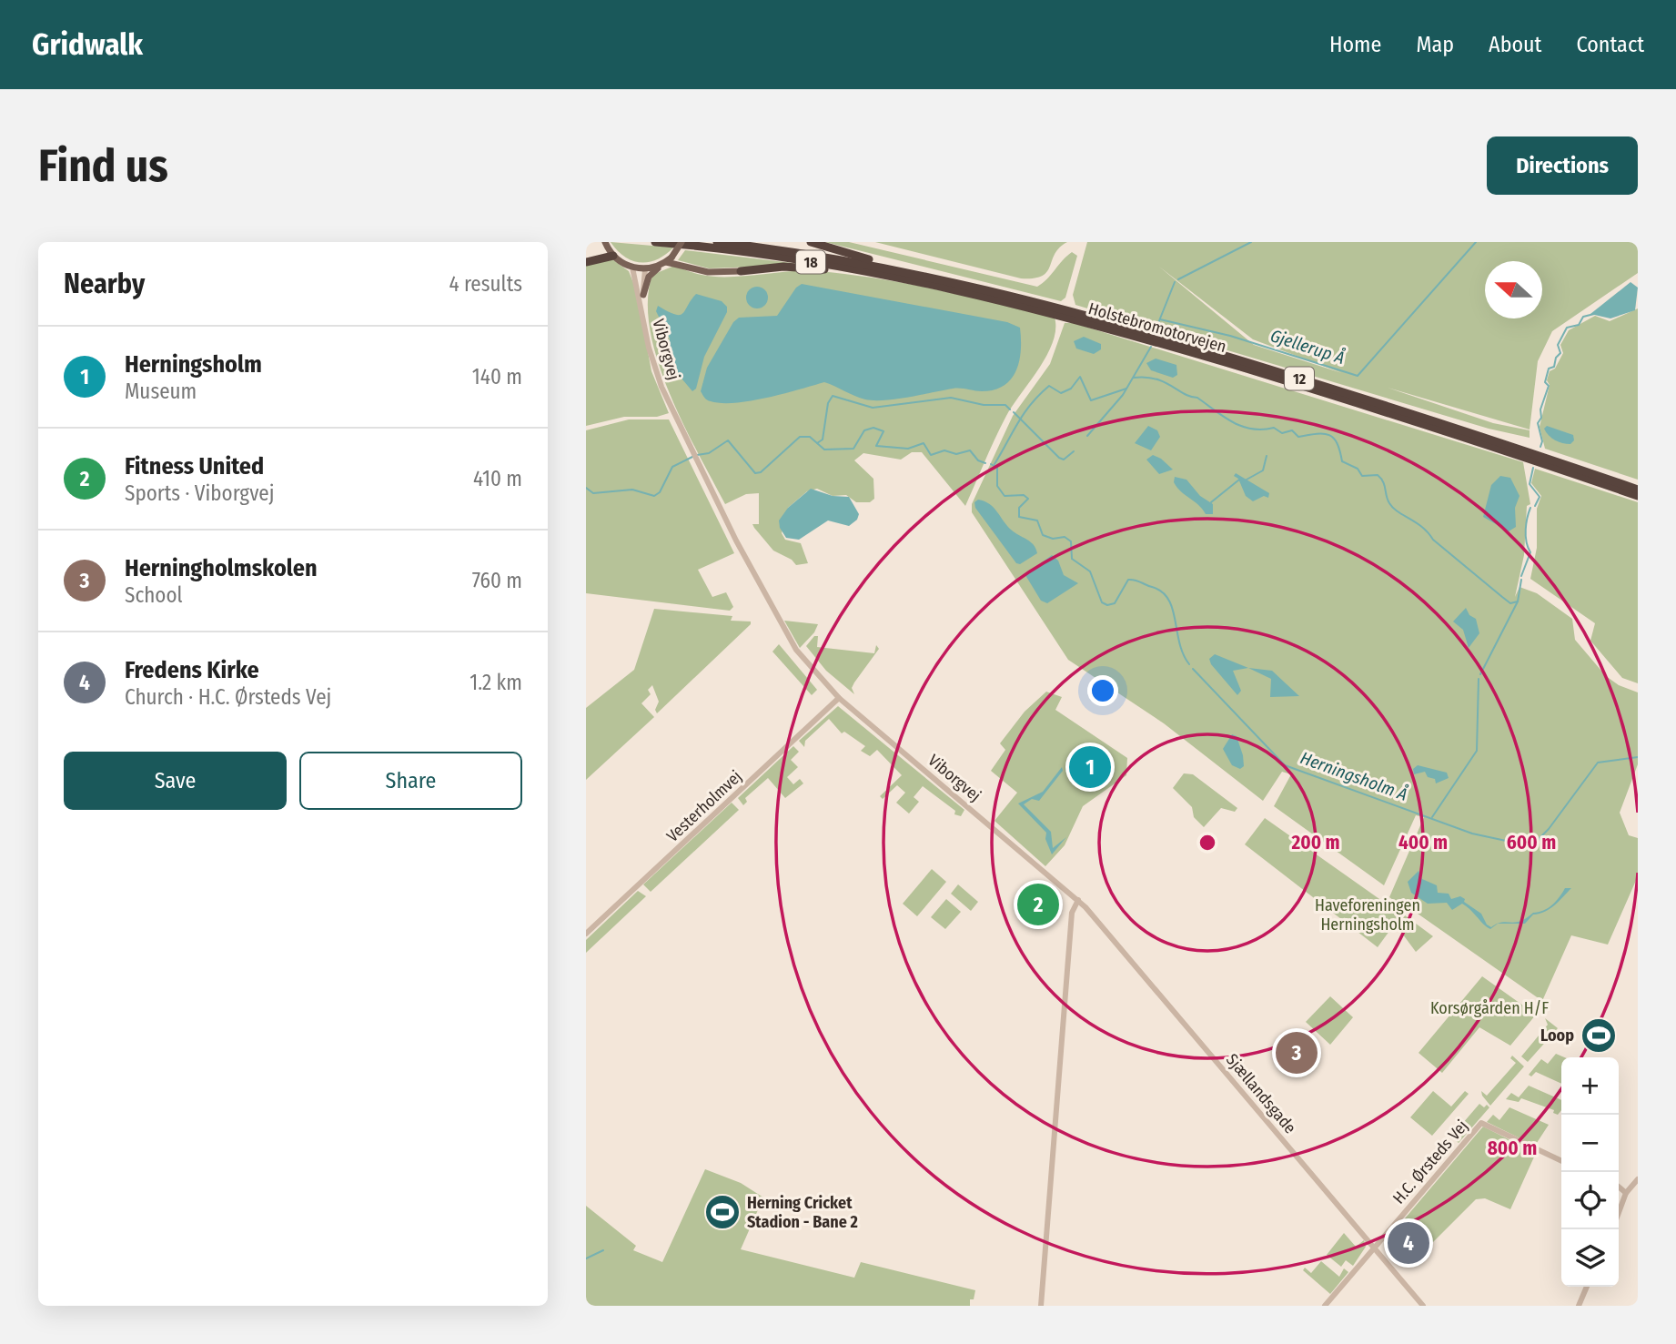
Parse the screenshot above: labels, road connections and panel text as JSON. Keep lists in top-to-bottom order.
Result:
{
  "streets": {
    "highway": ["18", "Holstebromotorvejen", "12"],
    "street": [
      "Viborgvej",
      "Vesterholmvej",
      "Sjællandsgade",
      "H.C. Ørsteds Vej"
    ]
  },
  "crossings": [
    ["Holstebromotorvejen", "12"],
    ["Viborgvej", "Vesterholmvej"],
    ["Viborgvej", "Sjællandsgade"],
    ["Sjællandsgade", "H.C. Ørsteds Vej"]
  ],
  "water": ["Gjellerup Å", "Herningsholm Å"],
  "parks": ["Haveforeningen Herningsholm", "Korsørgården H/F"],
  "places": {
    "sports": ["Loop", "Herning Cricket Stadion - Bane 2"]
  },
  "north": "left",
  "page": {
    "header": "Gridwalk",
    "nav": [
      "Home",
      "Map",
      "About",
      "Contact"
    ],
    "buttons": [
      "Directions",
      ["Save", "Share"]
    ],
    "title": "Find us",
    "heading": ["Nearby", "4 results"],
    "list": [
      {
        "mark": "1",
        "name": "Herningsholm",
        "note": "Museum",
        "value": "140 m"
      },
      {
        "mark": "2",
        "name": "Fitness United",
        "note": "Sports · Viborgvej",
        "value": "410 m"
      },
      {
        "mark": "3",
        "name": "Herningholmskolen",
        "note": "School",
        "value": "760 m"
      },
      {
        "mark": "4",
        "name": "Fredens Kirke",
        "note": "Church · H.C. Ørsteds Vej",
        "value": "1.2 km"
      }
    ],
    "pins": [
      "1",
      "2",
      "3",
      "4"
    ],
    "map_buttons": ["+", "−"]
  },
  "rings": [
    "200 m",
    "400 m",
    "600 m",
    "800 m"
  ]
}
